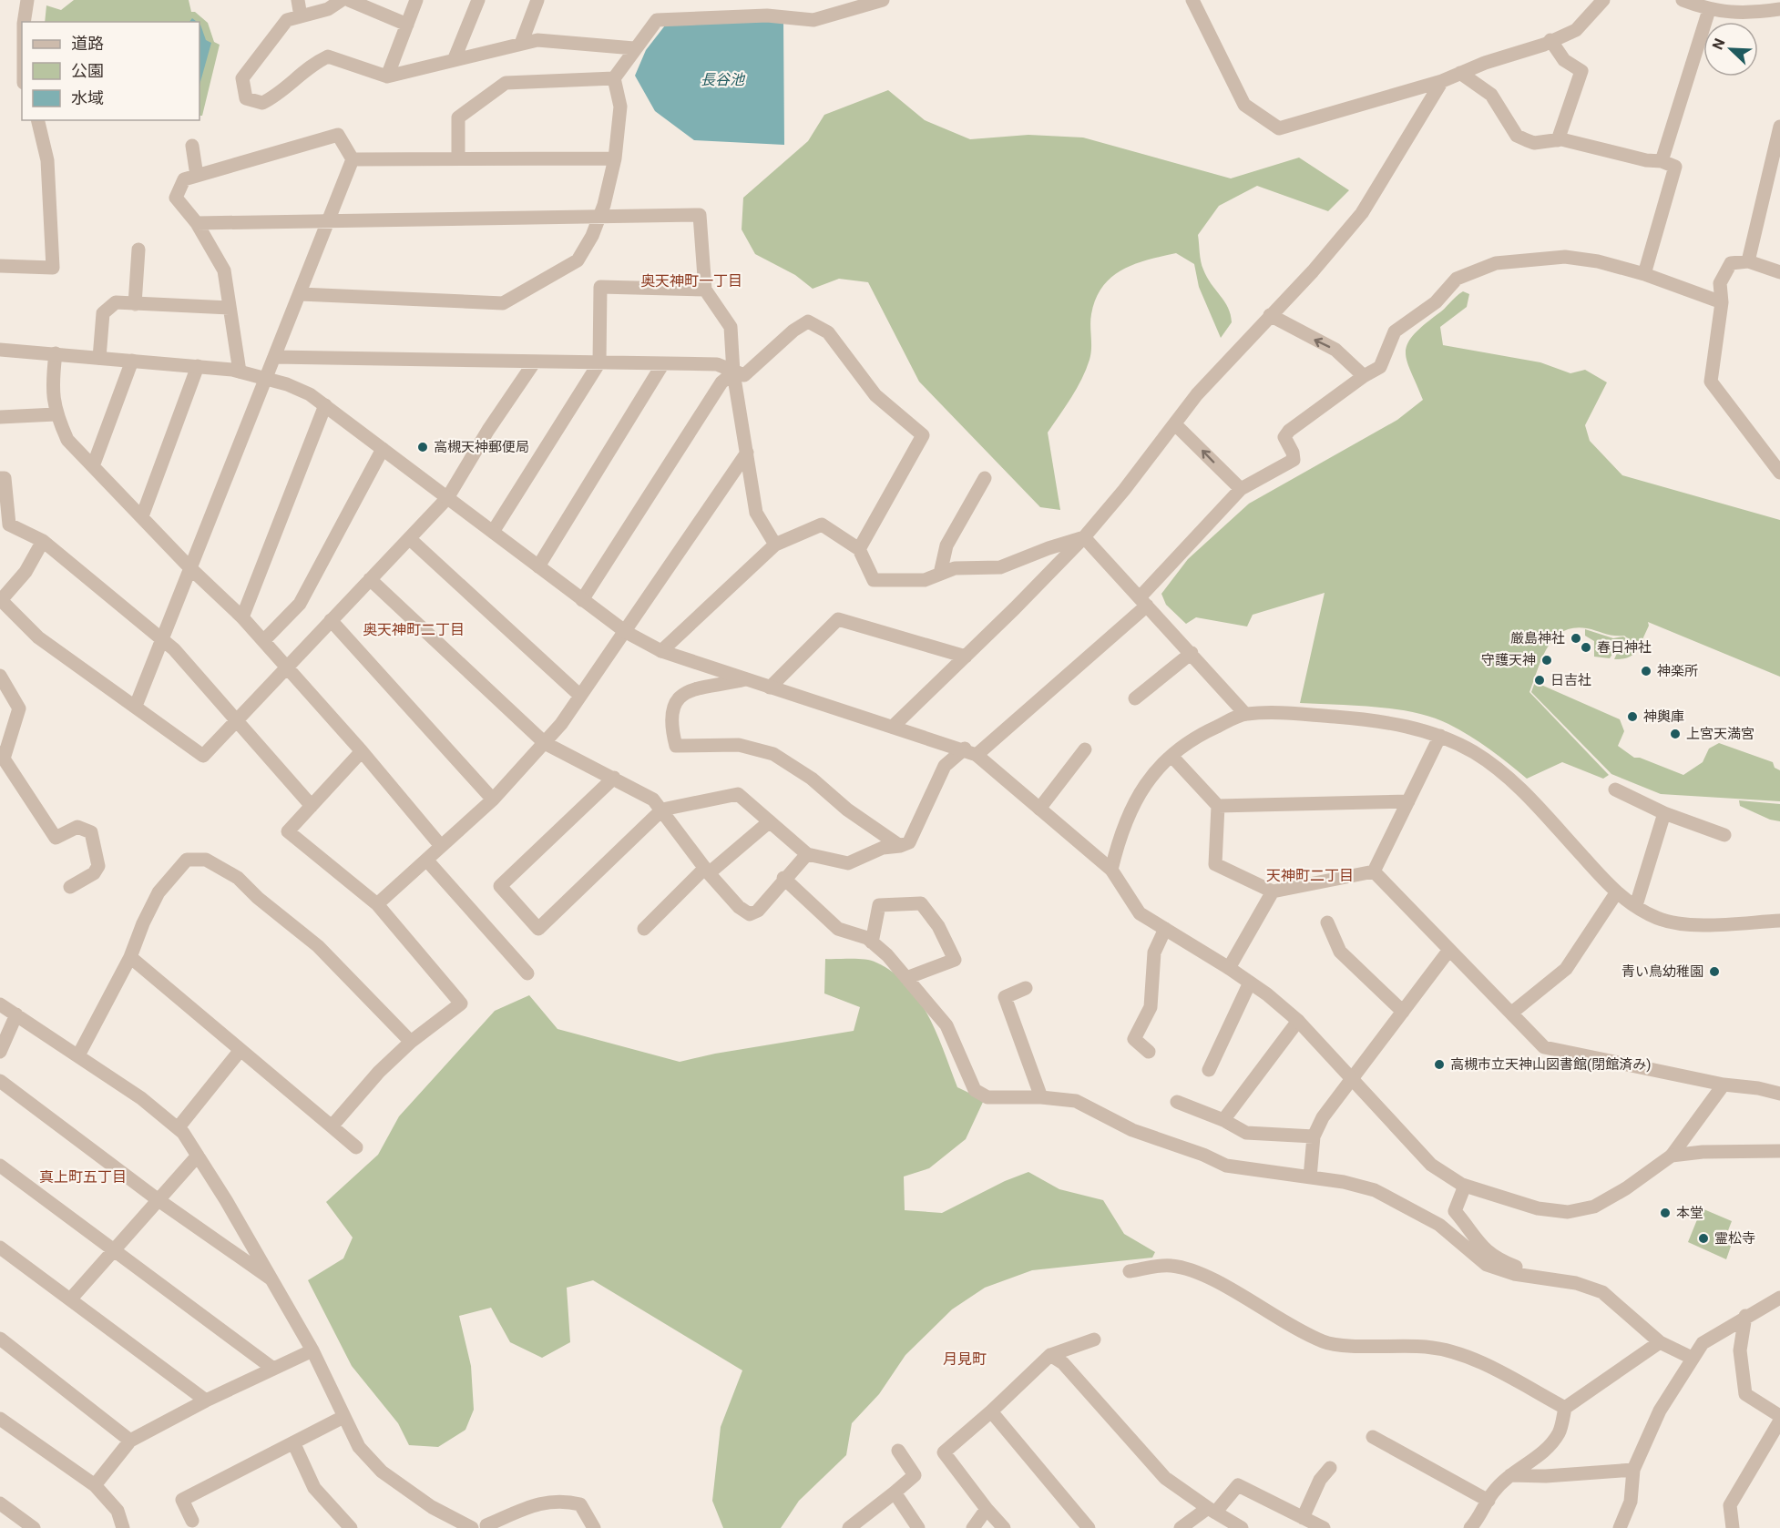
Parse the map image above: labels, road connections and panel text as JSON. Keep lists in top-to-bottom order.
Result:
{
  "districts": [
    "奥天神町一丁目",
    "奥天神町二丁目",
    "天神町二丁目",
    "真上町五丁目",
    "月見町"
  ],
  "water": ["長谷池"],
  "places": [
    "高槻天神郵便局",
    "厳島神社",
    "春日神社",
    "守護天神",
    "神楽所",
    "日吉社",
    "神輿庫",
    "上宮天満宮",
    "青い鳥幼稚園",
    "高槻市立天神山図書館(閉館済み)",
    "本堂",
    "霊松寺"
  ],
  "legend": ["道路", "公園", "水域"],
  "north": "top left"
}
